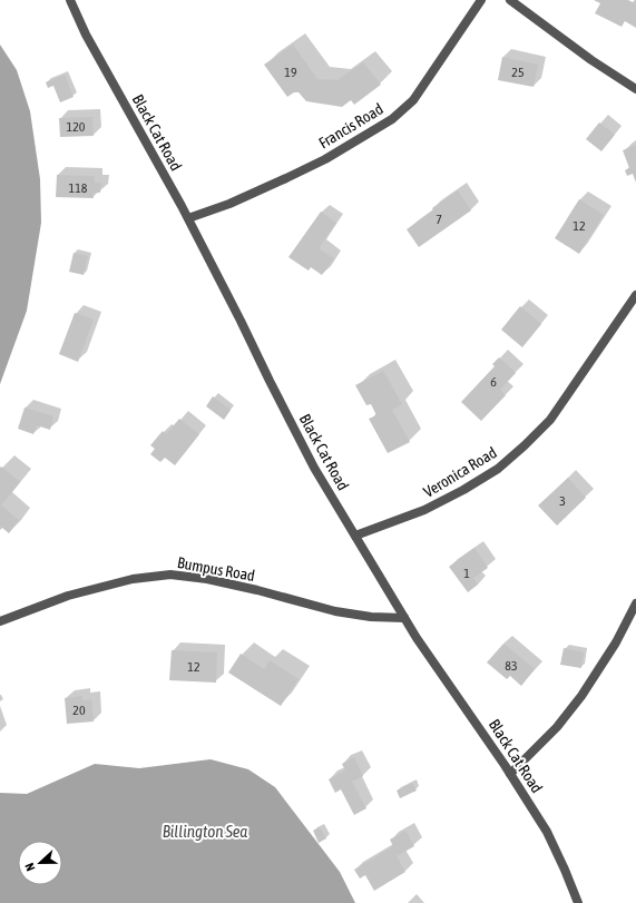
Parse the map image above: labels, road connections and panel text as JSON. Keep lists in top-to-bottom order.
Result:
{
  "streets": {
    "street": [
      "Francis Road",
      "Black Cat Road",
      "Veronica Road",
      "Bumpus Road"
    ]
  },
  "crossings": [
    ["Francis Road", "Black Cat Road"],
    ["Black Cat Road", "Veronica Road"],
    ["Black Cat Road", "Bumpus Road"]
  ],
  "water": ["Billington Sea"],
  "house_numbers": [
    "19",
    "25",
    "120",
    "118",
    "7",
    "12",
    "6",
    "3",
    "1",
    "83",
    "12",
    "20"
  ],
  "north": "left"
}
